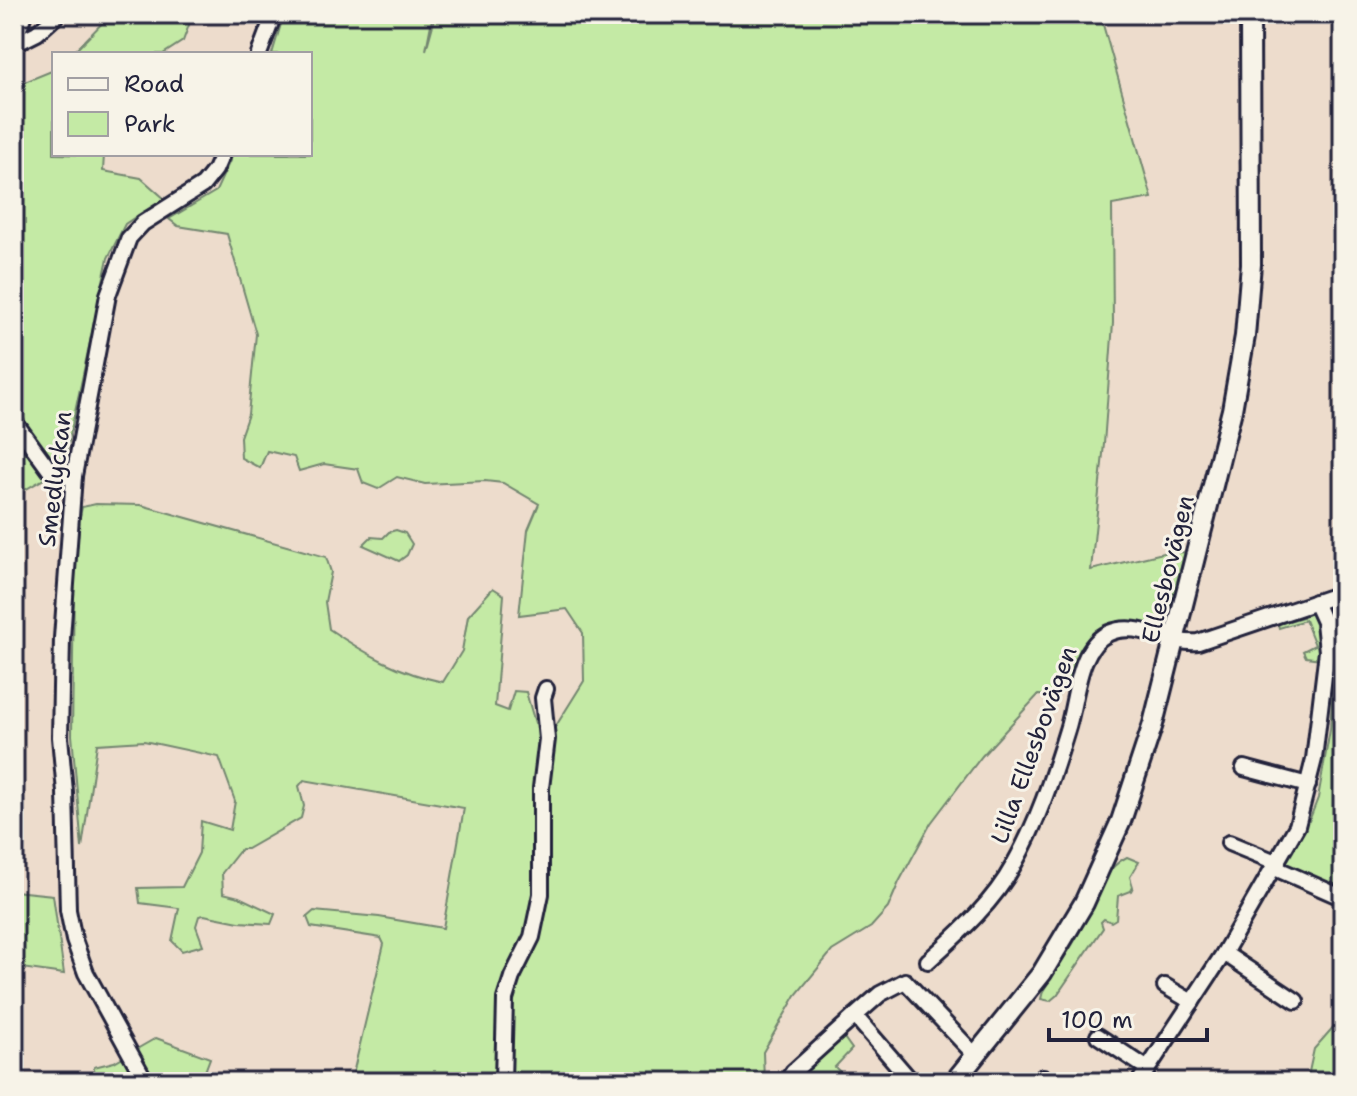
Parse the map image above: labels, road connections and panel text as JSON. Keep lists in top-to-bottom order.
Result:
{
  "streets": {
    "main road": ["Ellesbovägen"],
    "street": ["Smedlyckan", "Lilla Ellesbovägen"]
  },
  "crossings": [
    ["Ellesbovägen", "Lilla Ellesbovägen"]
  ],
  "legend": ["Road", "Park"],
  "scale_bar": "100 m"
}
